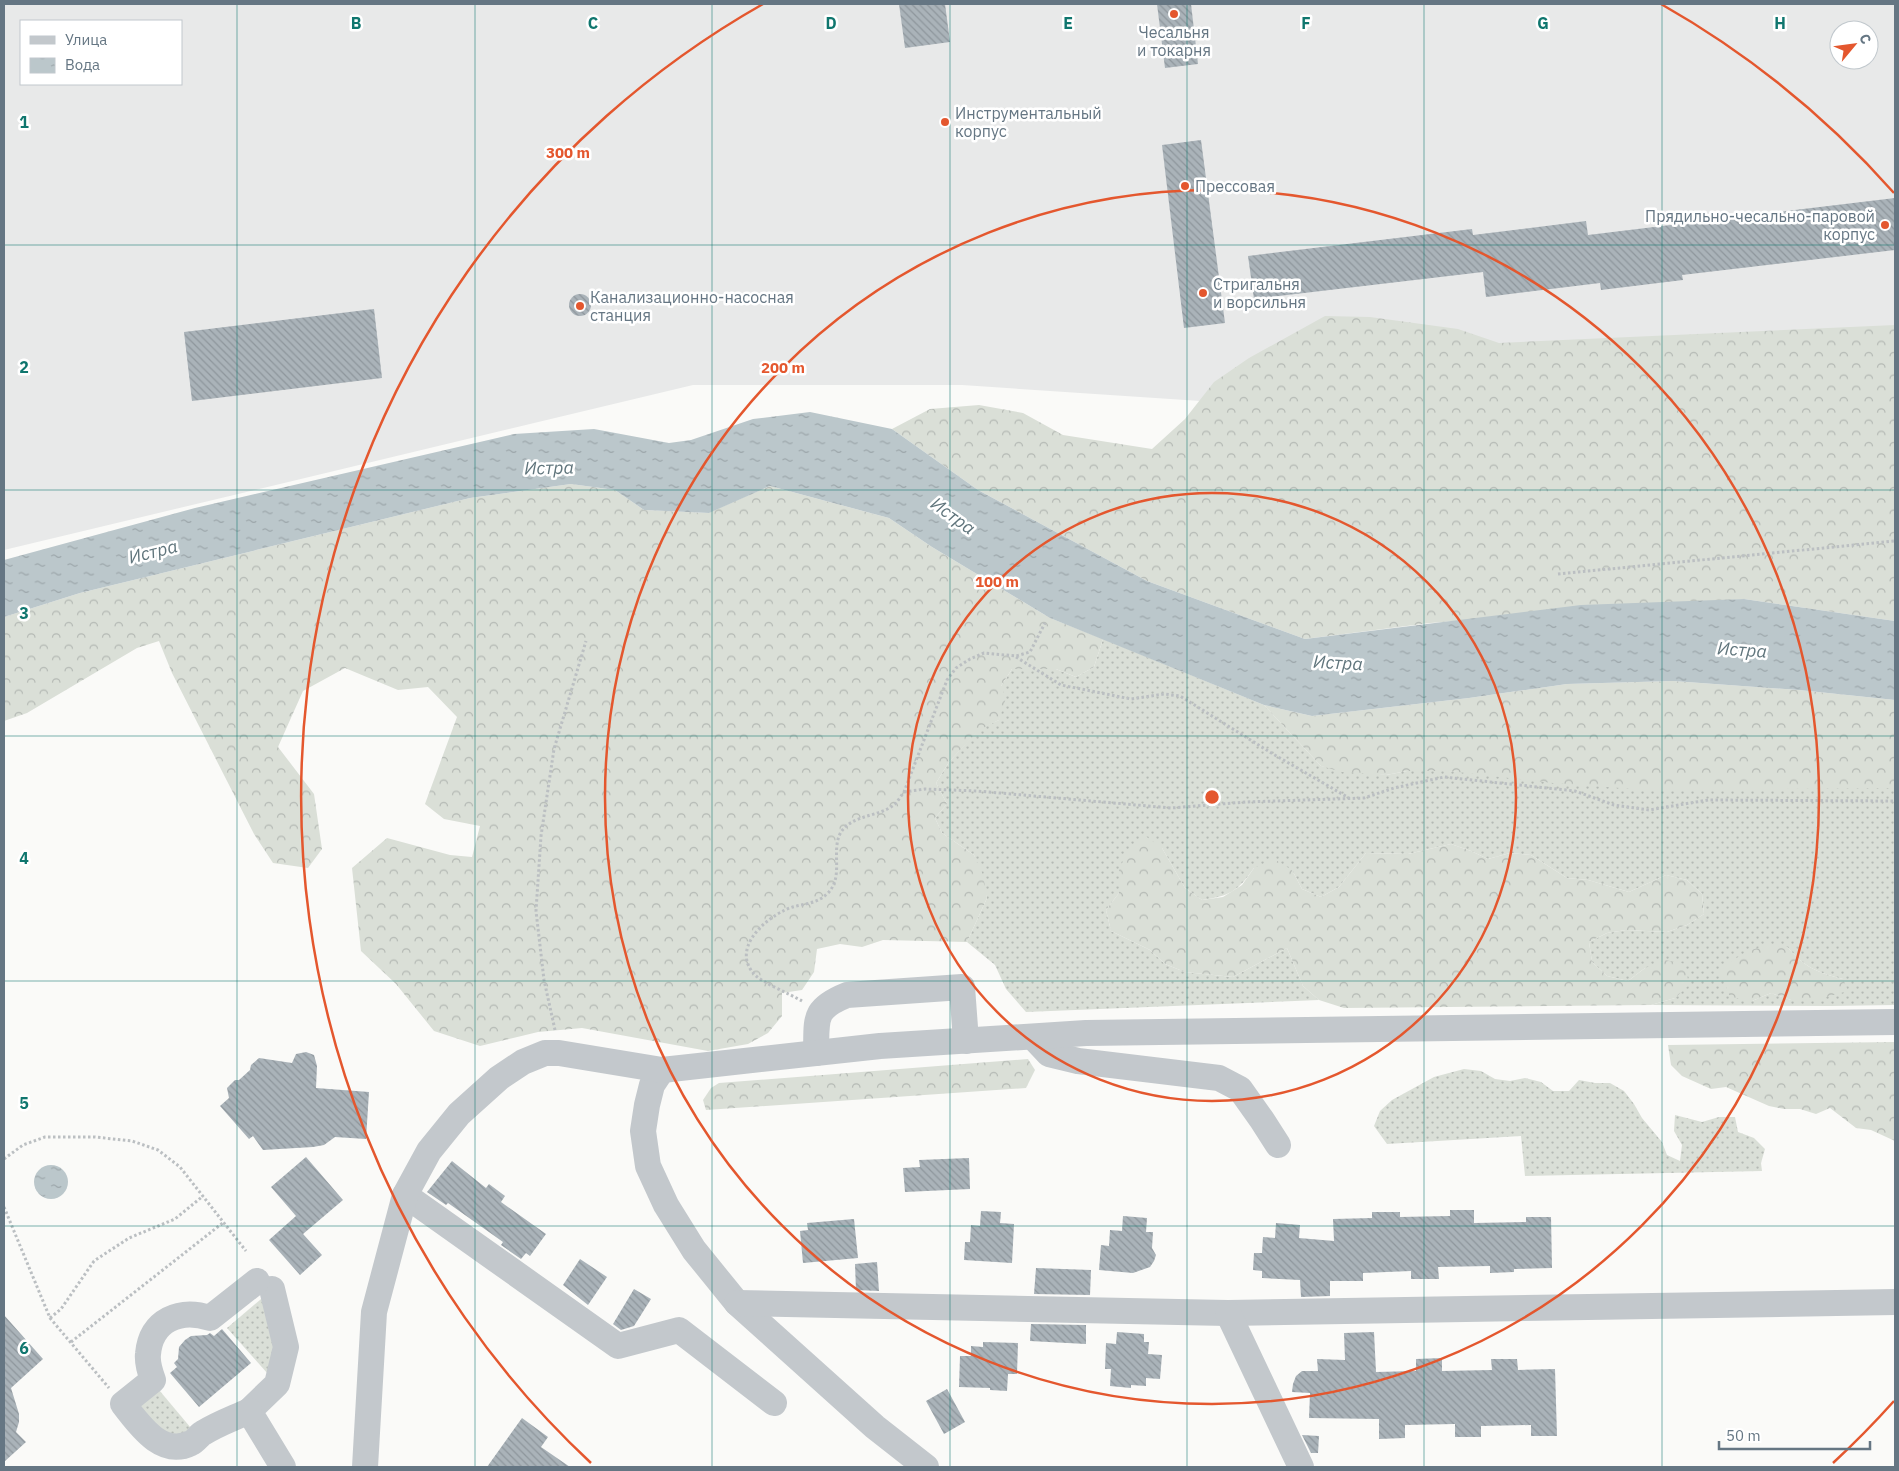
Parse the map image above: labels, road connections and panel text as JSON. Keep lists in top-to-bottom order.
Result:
{
  "water": ["Истра"],
  "places": [
    "Чесальня и токарня",
    "Инструментальный корпус",
    "Прессовая",
    "Прядильно-чесально-паровой корпус",
    "Стригальня и ворсильня",
    "Канализационно-насосная станция"
  ],
  "legend": ["Улица", "Вода"],
  "scale_bar": "50 m",
  "north": "top right",
  "grid": {
    "columns": [
      "B",
      "C",
      "D",
      "E",
      "F",
      "G",
      "H"
    ],
    "rows": [
      "1",
      "2",
      "3",
      "4",
      "5",
      "6"
    ]
  },
  "rings": ["300 m", "200 m", "100 m"]
}
